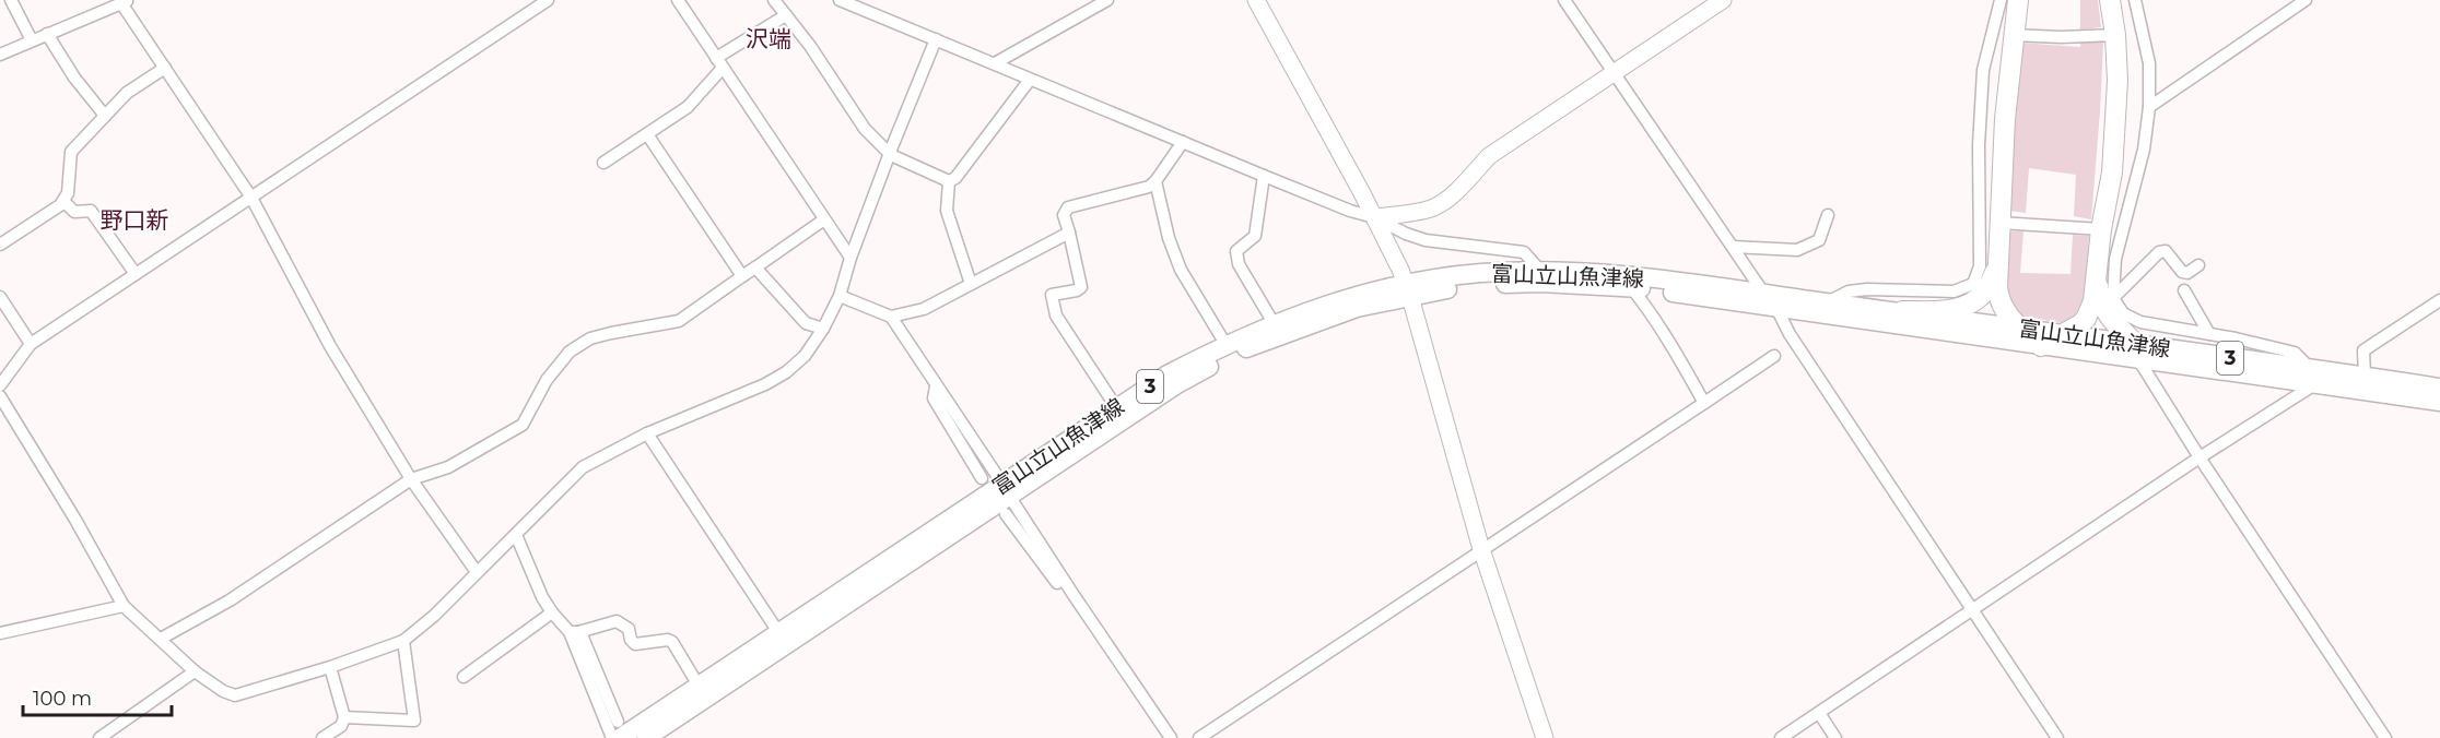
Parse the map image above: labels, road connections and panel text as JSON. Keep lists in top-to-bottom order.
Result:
{
  "streets": {
    "main road": ["富山立山魚津線", "3"]
  },
  "districts": ["沢端", "野口新"],
  "scale_bar": "100 m"
}
